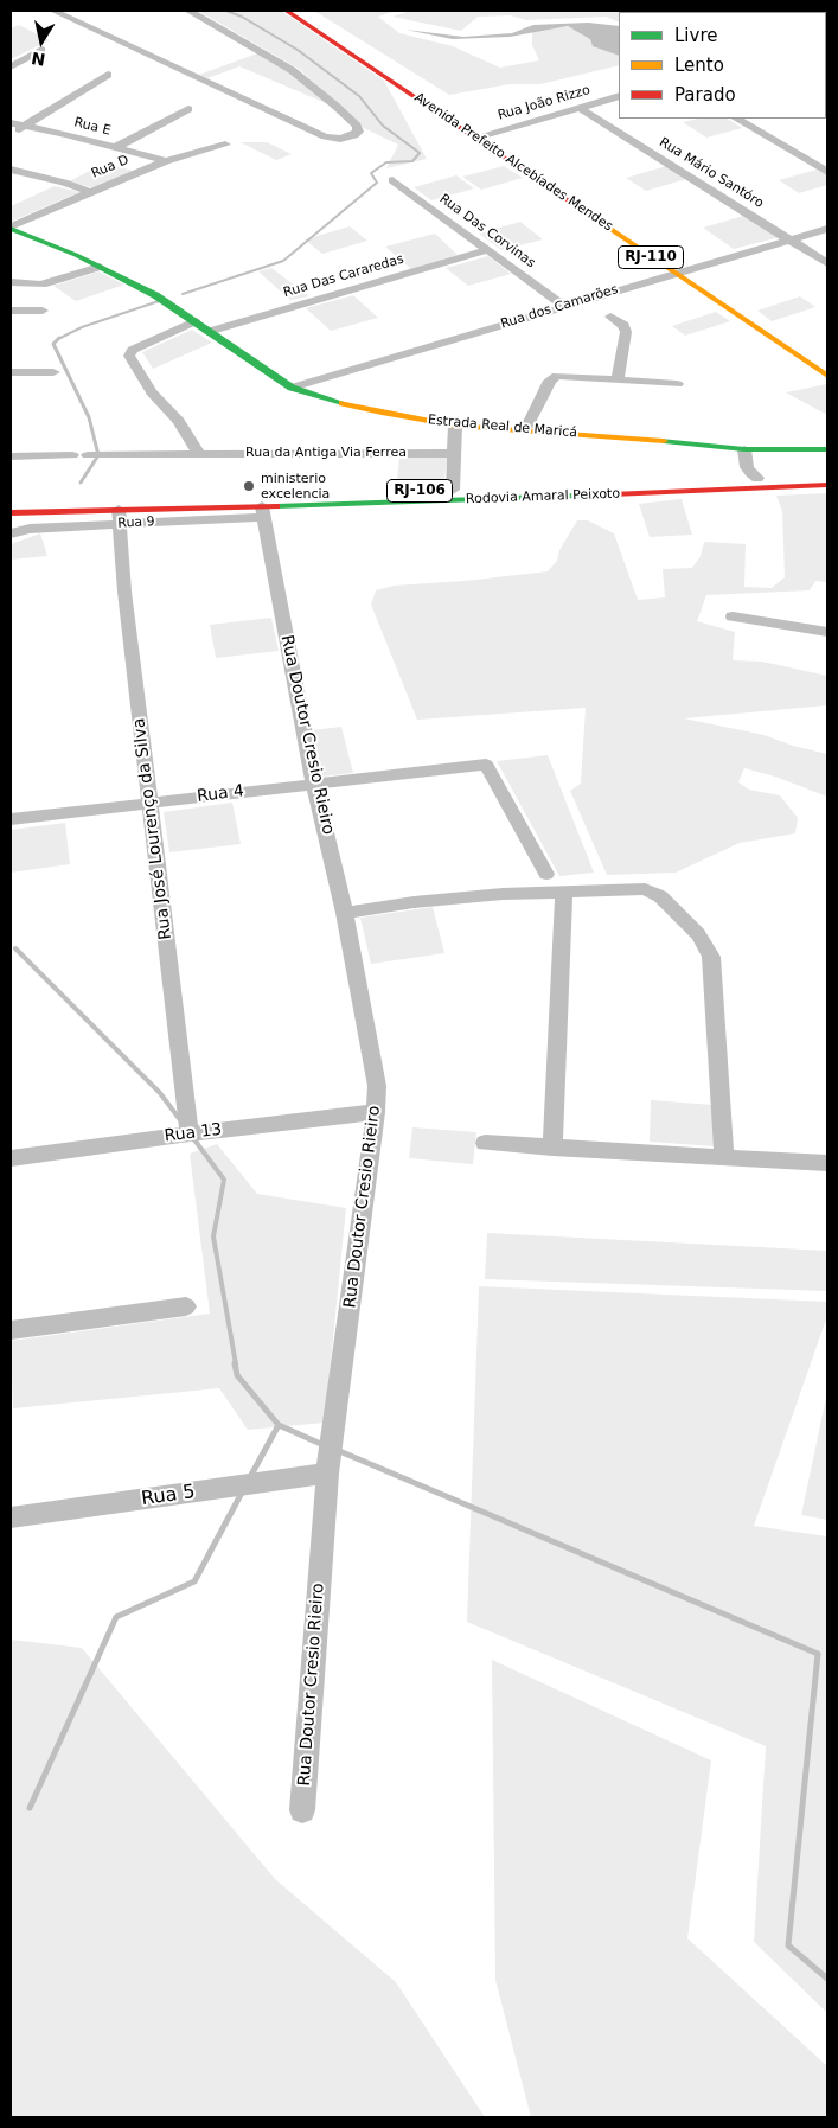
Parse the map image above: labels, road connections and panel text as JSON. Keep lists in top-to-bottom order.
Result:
{
  "streets": {
    "main road": [
      "Avenida Prefeito Alcebíades Mendes",
      "RJ-110",
      "Estrada Real de Maricá",
      "RJ-106",
      "Rodovia Amaral Peixoto"
    ],
    "street": [
      "Rua João Rizzo",
      "Rua E",
      "Rua D",
      "Rua Mário Santóro",
      "Rua Das Corvinas",
      "Rua Das Cararedas",
      "Rua dos Camarões",
      "Rua da Antiga Via Ferrea",
      "Rua 9",
      "Rua Doutor Cresio Rieiro",
      "Rua 4",
      "Rua José Lourenço da Silva",
      "Rua 13",
      "Rua 5"
    ]
  },
  "crossings": [
    ["Rua João Rizzo", "Avenida Prefeito Alcebíades Mendes"],
    ["Rua João Rizzo", "Rua Mário Santóro"],
    ["Rua E", "Rua D"],
    ["Avenida Prefeito Alcebíades Mendes", "Rua dos Camarões"],
    ["Rua D", "Estrada Real de Maricá"],
    ["Rua Mário Santóro", "Rua dos Camarões"],
    ["Rua Das Corvinas", "Rua Das Cararedas"],
    ["Rua Das Corvinas", "Rua dos Camarões"],
    ["Rua Das Cararedas", "Estrada Real de Maricá"],
    ["Rua dos Camarões", "Estrada Real de Maricá"],
    ["Rodovia Amaral Peixoto", "Rua 9"],
    ["Rodovia Amaral Peixoto", "Rua Doutor Cresio Rieiro"],
    ["Rua 9", "Rua Doutor Cresio Rieiro"],
    ["Rua 9", "Rua José Lourenço da Silva"],
    ["Rua Doutor Cresio Rieiro", "Rua 4"],
    ["Rua Doutor Cresio Rieiro", "Rua 13"],
    ["Rua Doutor Cresio Rieiro", "Rua 5"],
    ["Rua 4", "Rua José Lourenço da Silva"],
    ["Rua José Lourenço da Silva", "Rua 13"]
  ],
  "places": ["ministerio excelencia"],
  "legend": ["Livre", "Lento", "Parado"],
  "north": "bottom"
}
